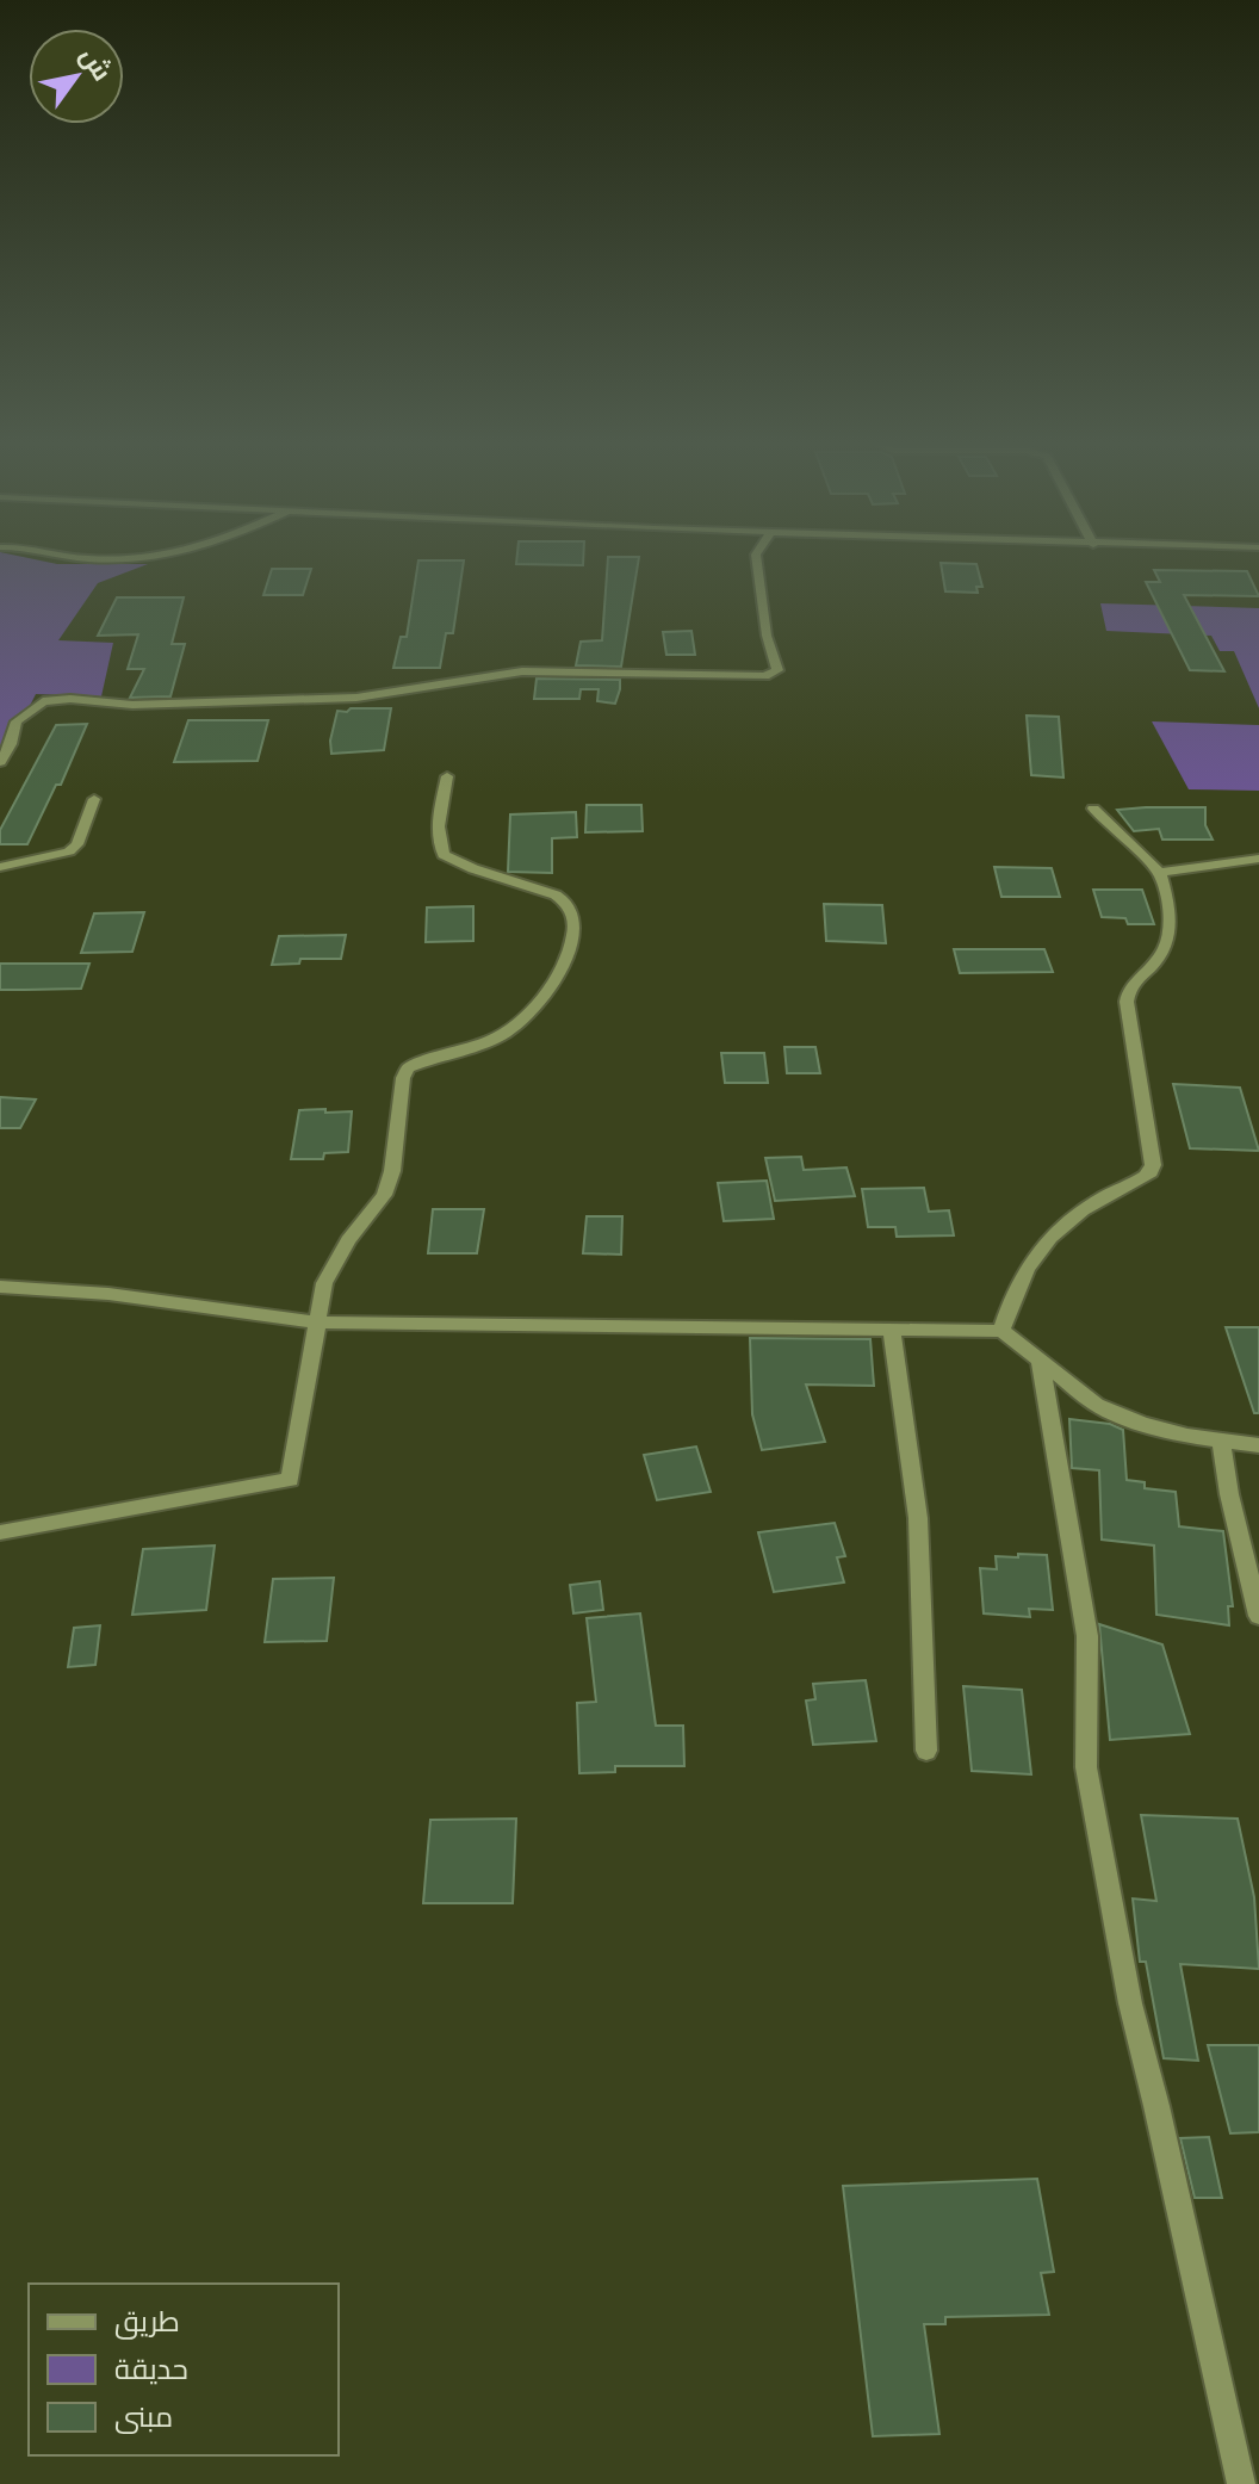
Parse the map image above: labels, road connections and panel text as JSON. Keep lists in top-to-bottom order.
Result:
{
  "legend": ["طريق", "حديقة", "مبنى"],
  "north": "top right"
}
